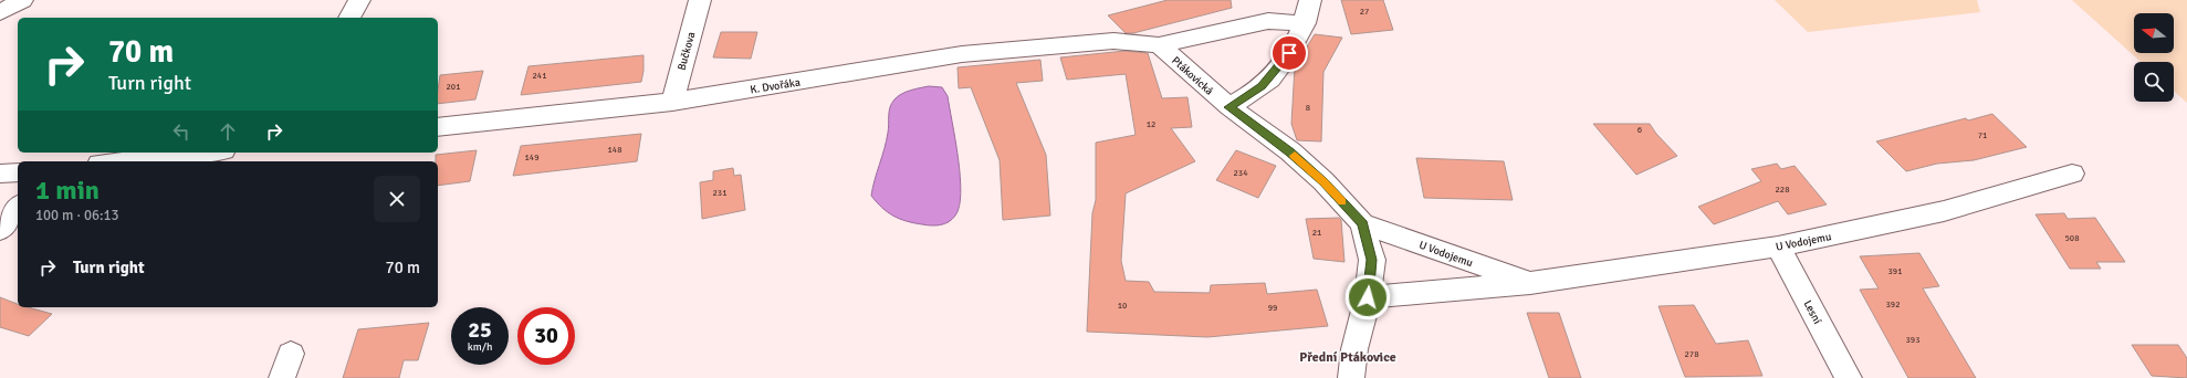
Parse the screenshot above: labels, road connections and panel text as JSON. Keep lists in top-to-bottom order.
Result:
{
  "streets": {
    "street": [
      "Bučkova",
      "Ptákovická",
      "K. Dvořáka",
      "U Vodojemu",
      "Lesní"
    ]
  },
  "crossings": [
    ["Bučkova", "K. Dvořáka"],
    ["Ptákovická", "K. Dvořáka"],
    ["Ptákovická", "U Vodojemu"],
    ["U Vodojemu", "Lesní"]
  ],
  "districts": ["Přední Ptákovice"],
  "house_numbers": [
    "27",
    "241",
    "201",
    "8",
    "12",
    "6",
    "71",
    "148",
    "149",
    "234",
    "228",
    "231",
    "21",
    "508",
    "391",
    "392",
    "10",
    "99",
    "393",
    "278"
  ],
  "north": "left",
  "page": {
    "turn": ["70 m", "Turn right"],
    "heading": ["1 min", "100 m · 06:13"],
    "list": [
      {
        "name": "Turn right",
        "value": "70 m"
      }
    ],
    "speed": "25 km/h",
    "limit": "30"
  }
}
